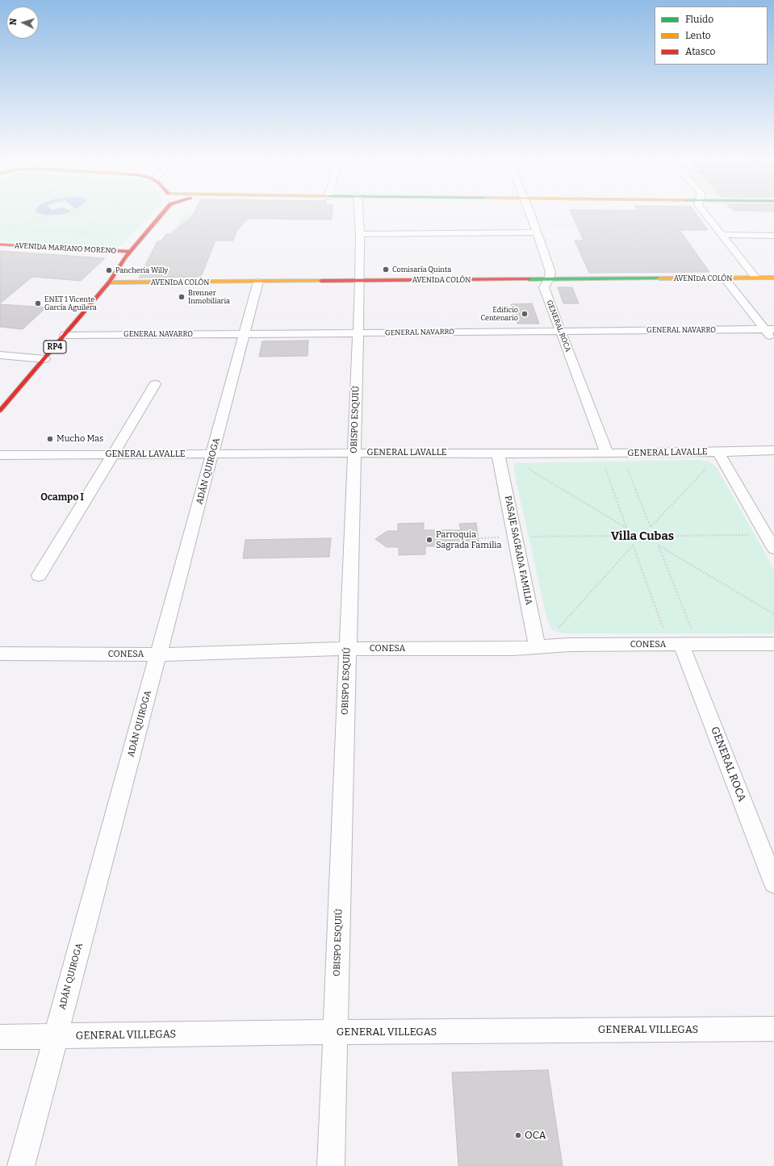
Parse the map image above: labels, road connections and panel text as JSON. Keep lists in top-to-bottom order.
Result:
{
  "streets": {
    "main road": ["AVENIDA MARIANO MORENO", "AVENIDA COLÓN", "RP4"],
    "street": [
      "GENERAL ROCA",
      "GENERAL NAVARRO",
      "OBISPO ESQUIÚ",
      "GENERAL LAVALLE",
      "ADÁN QUIROGA",
      "PASAJE SAGRADA FAMILIA",
      "CONESA",
      "GENERAL VILLEGAS"
    ]
  },
  "crossings": [
    ["AVENIDA MARIANO MORENO", "RP4"],
    ["AVENIDA COLÓN", "GENERAL ROCA"],
    ["AVENIDA COLÓN", "RP4"],
    ["AVENIDA COLÓN", "OBISPO ESQUIÚ"],
    ["AVENIDA COLÓN", "ADÁN QUIROGA"],
    ["GENERAL ROCA", "GENERAL NAVARRO"],
    ["GENERAL ROCA", "GENERAL LAVALLE"],
    ["GENERAL ROCA", "CONESA"],
    ["GENERAL NAVARRO", "RP4"],
    ["GENERAL NAVARRO", "OBISPO ESQUIÚ"],
    ["GENERAL NAVARRO", "ADÁN QUIROGA"],
    ["OBISPO ESQUIÚ", "GENERAL LAVALLE"],
    ["OBISPO ESQUIÚ", "CONESA"],
    ["OBISPO ESQUIÚ", "GENERAL VILLEGAS"],
    ["GENERAL LAVALLE", "ADÁN QUIROGA"],
    ["GENERAL LAVALLE", "PASAJE SAGRADA FAMILIA"],
    ["ADÁN QUIROGA", "CONESA"],
    ["ADÁN QUIROGA", "GENERAL VILLEGAS"],
    ["PASAJE SAGRADA FAMILIA", "CONESA"]
  ],
  "districts": ["Ocampo I", "Villa Cubas"],
  "places": [
    "Comisaría Quinta",
    "Pancheria Willy",
    "Brenner Inmobiliaria",
    "ENET 1 Vicente García Aguilera",
    "Edificio Centenario",
    "Mucho Mas",
    "Parroquia Sagrada Familia",
    "OCA"
  ],
  "legend": ["Fluido", "Lento", "Atasco"],
  "north": "left"
}
